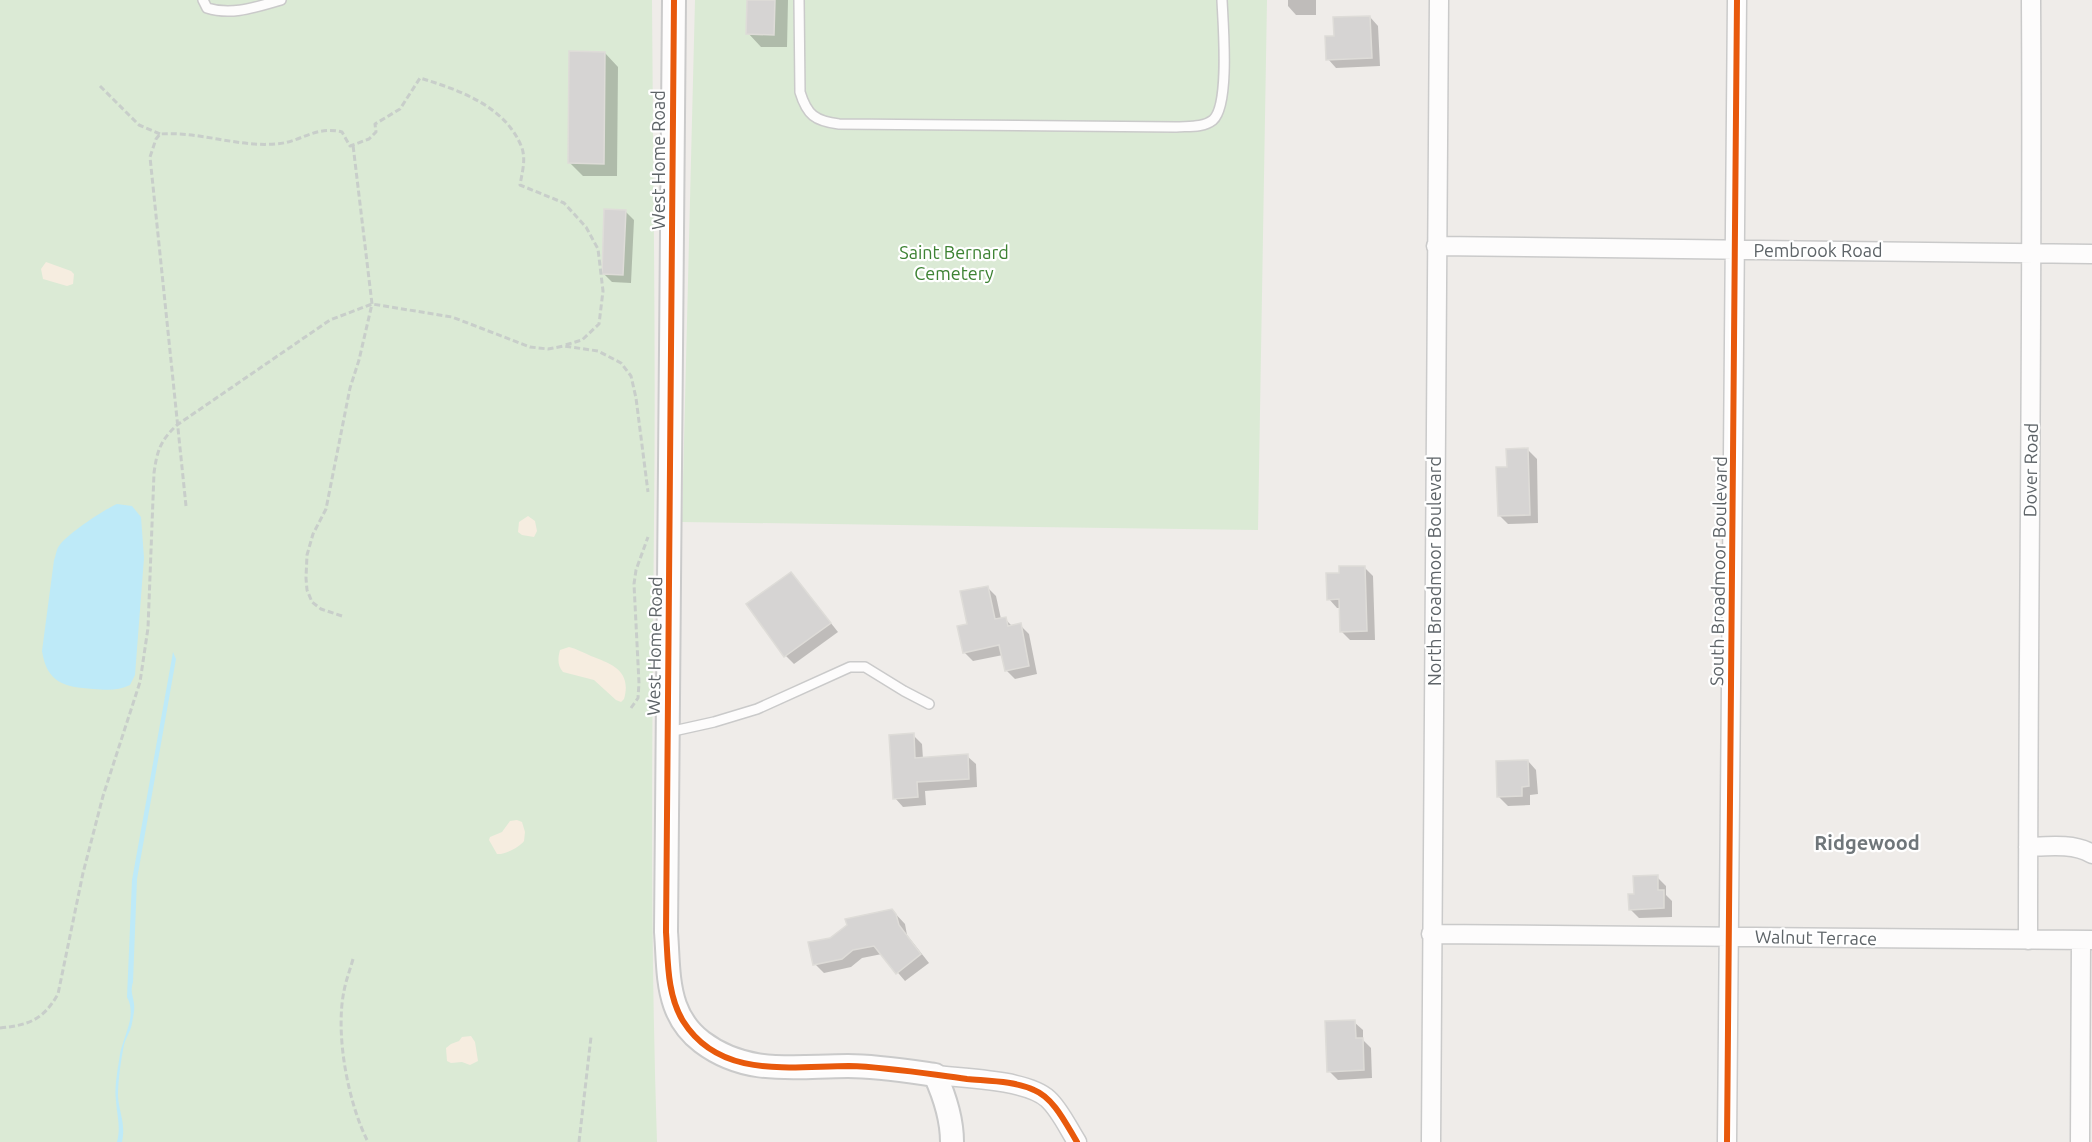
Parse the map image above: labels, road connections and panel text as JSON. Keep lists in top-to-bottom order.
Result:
{
  "streets": {
    "street": [
      "West Home Road",
      "Pembrook Road",
      "Dover Road",
      "North Broadmoor Boulevard",
      "South Broadmoor Boulevard",
      "Walnut Terrace"
    ]
  },
  "crossings": [
    ["Pembrook Road", "Dover Road"],
    ["Pembrook Road", "North Broadmoor Boulevard"],
    ["Pembrook Road", "South Broadmoor Boulevard"],
    ["Dover Road", "Walnut Terrace"],
    ["North Broadmoor Boulevard", "Walnut Terrace"],
    ["South Broadmoor Boulevard", "Walnut Terrace"]
  ],
  "districts": ["Ridgewood"],
  "parks": ["Saint Bernard Cemetery"]
}
